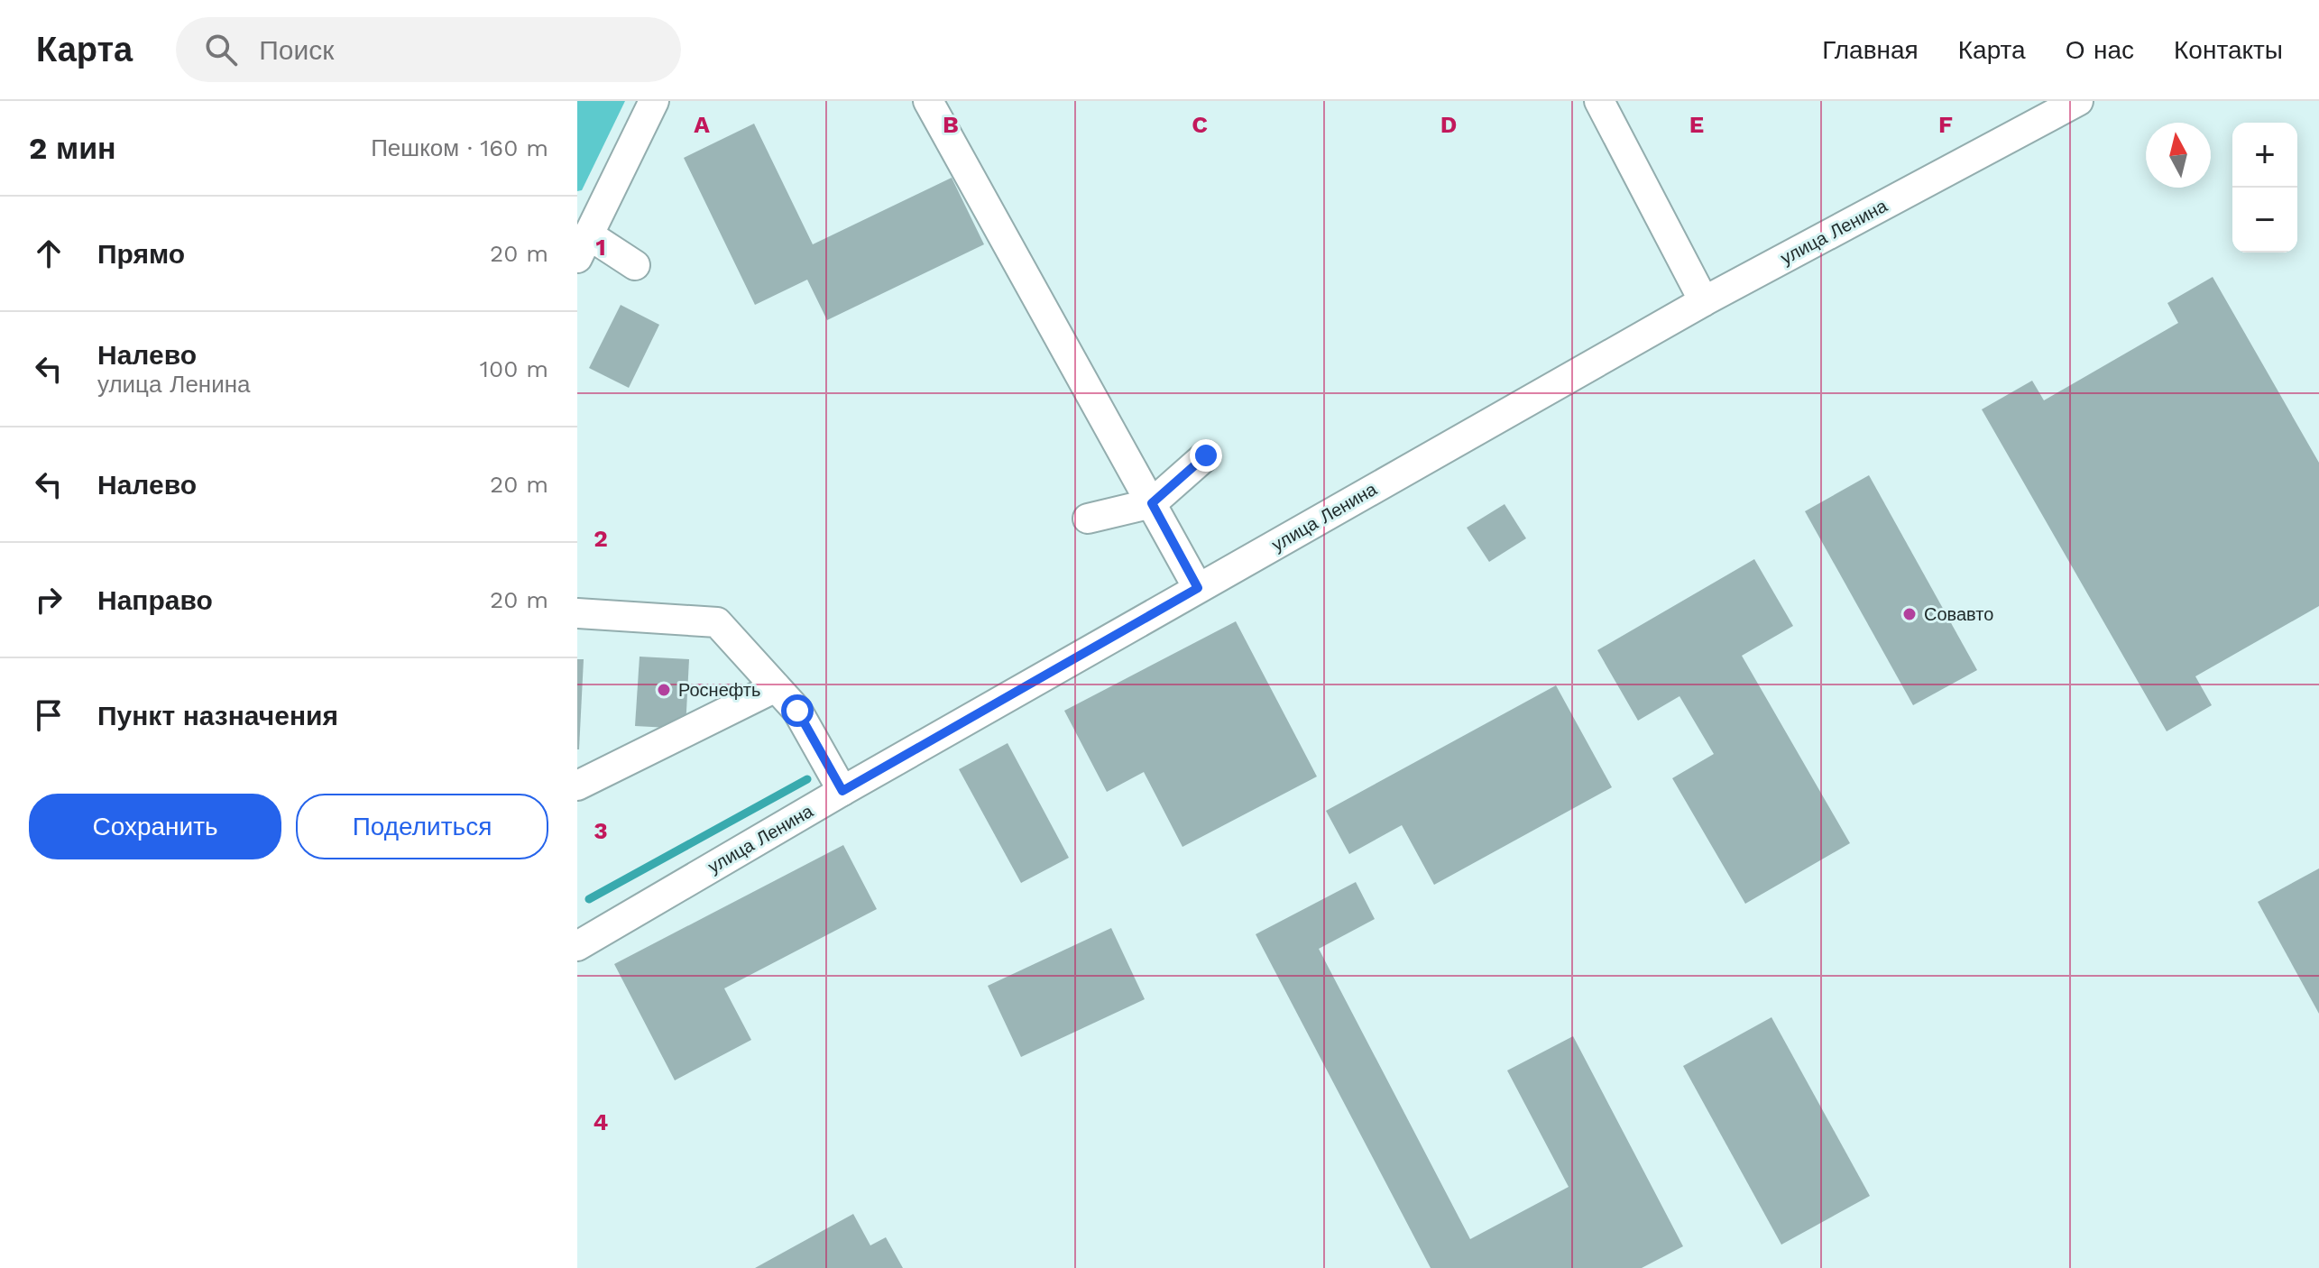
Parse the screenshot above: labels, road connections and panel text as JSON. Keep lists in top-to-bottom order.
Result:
{
  "streets": {
    "street": ["улица Ленина"]
  },
  "places": ["Совавто", "Роснефть"],
  "north": "top",
  "page": {
    "header": "Карта",
    "search": "Поиск",
    "nav": [
      "Главная",
      "Карта",
      "О нас",
      "Контакты"
    ],
    "heading": ["2 мин", "Пешком · 160 m"],
    "map_buttons": ["+", "−"],
    "list": [
      ["Прямо", "20 m"],
      ["Налево", "улица Ленина", "100 m"],
      ["Налево", "20 m"],
      ["Направо", "20 m"],
      "Пункт назначения"
    ],
    "buttons": ["Сохранить", "Поделиться"]
  },
  "grid": {
    "columns": [
      "A",
      "B",
      "C",
      "D",
      "E",
      "F"
    ],
    "rows": [
      "1",
      "2",
      "3",
      "4"
    ]
  }
}
